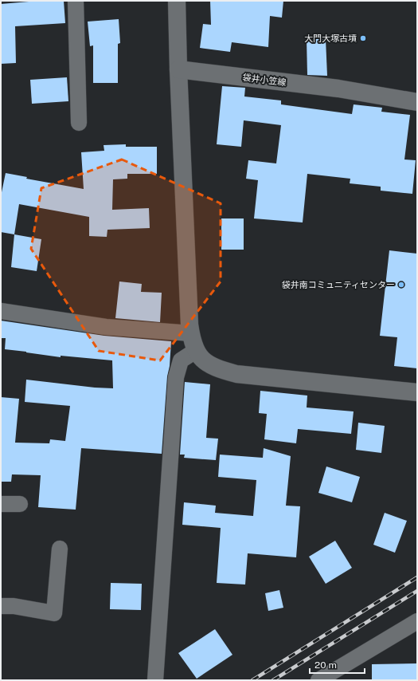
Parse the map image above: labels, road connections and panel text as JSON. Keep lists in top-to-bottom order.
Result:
{
  "streets": {
    "street": ["袋井小笠線"]
  },
  "places": ["大門大塚古墳", "袋井南コミュニティセンター"],
  "scale_bar": "20 m"
}
